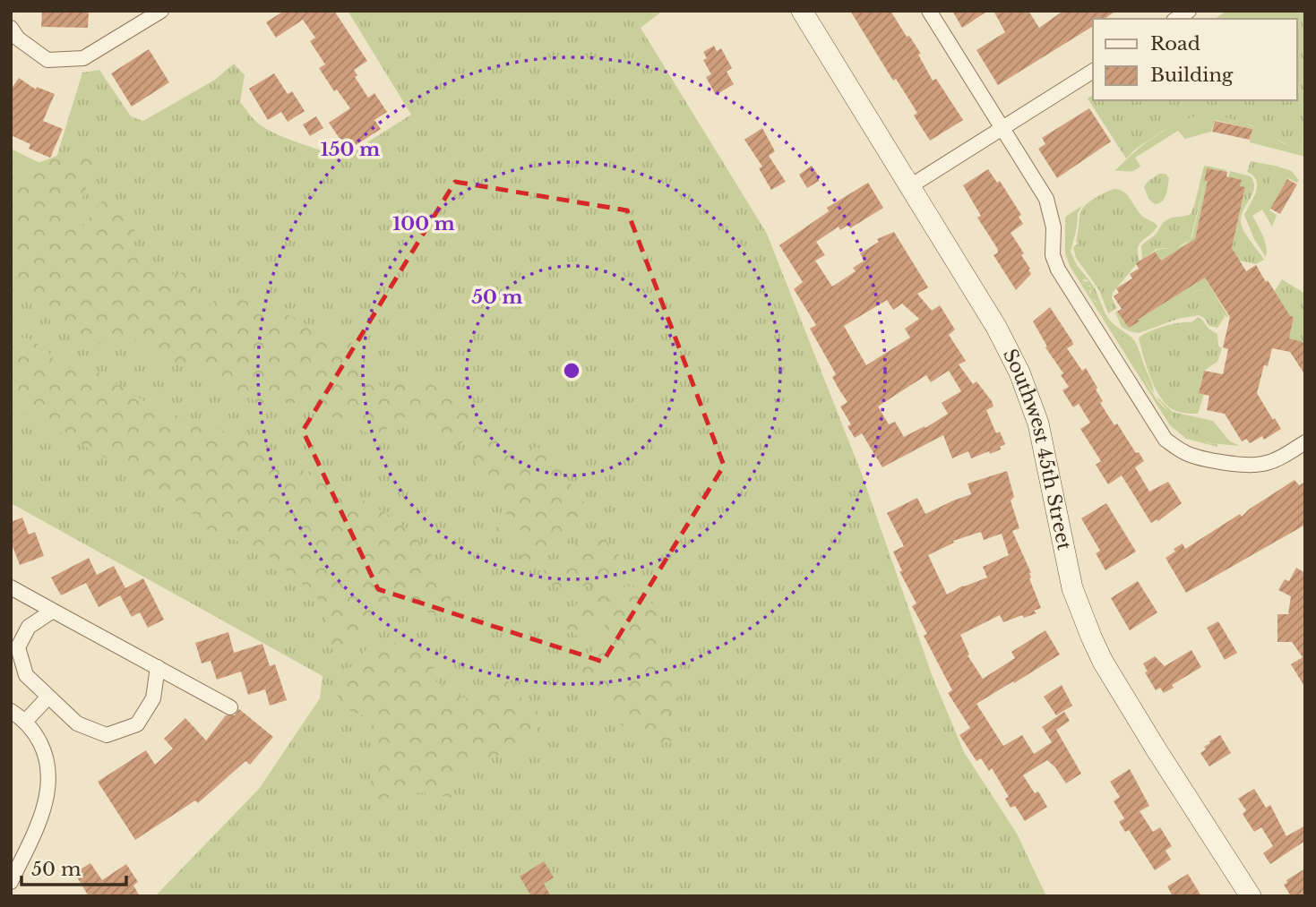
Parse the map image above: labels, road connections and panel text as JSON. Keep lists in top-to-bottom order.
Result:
{
  "streets": {
    "street": ["Southwest 45th Street"]
  },
  "legend": ["Road", "Building"],
  "scale_bar": "50 m",
  "rings": ["150 m", "100 m", "50 m"]
}
